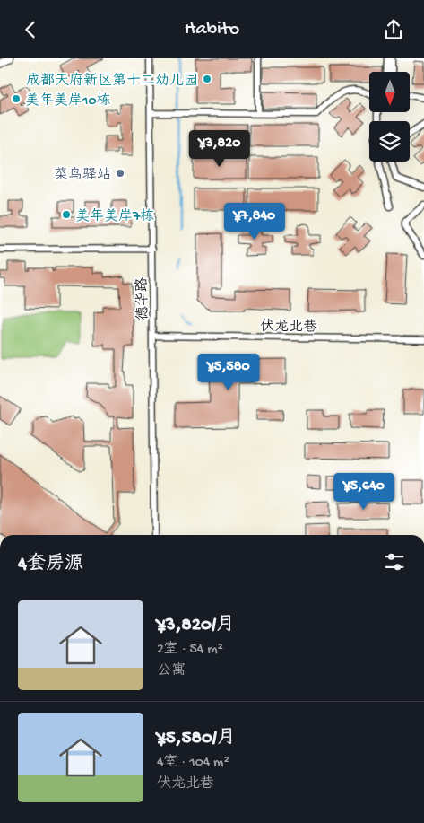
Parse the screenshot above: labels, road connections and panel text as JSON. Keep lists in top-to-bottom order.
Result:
{
  "streets": {
    "street": ["德华路", "伏龙北巷"]
  },
  "crossings": [
    ["德华路", "伏龙北巷"]
  ],
  "places": [
    "成都天府新区第十二幼儿园",
    "美年美岸10栋",
    "菜鸟驿站",
    "美年美岸7栋"
  ],
  "north": "bottom",
  "page": {
    "header": "Habito",
    "price": [
      "¥3,820",
      "¥7,840",
      "¥5,580",
      "¥5,640"
    ],
    "heading": "4套房源",
    "list": [
      {
        "name": "¥3,820/月",
        "note": "2室 · 54 m² · 公寓"
      },
      {
        "name": "¥5,580/月",
        "note": "4室 · 104 m² · 伏龙北巷"
      }
    ]
  }
}
